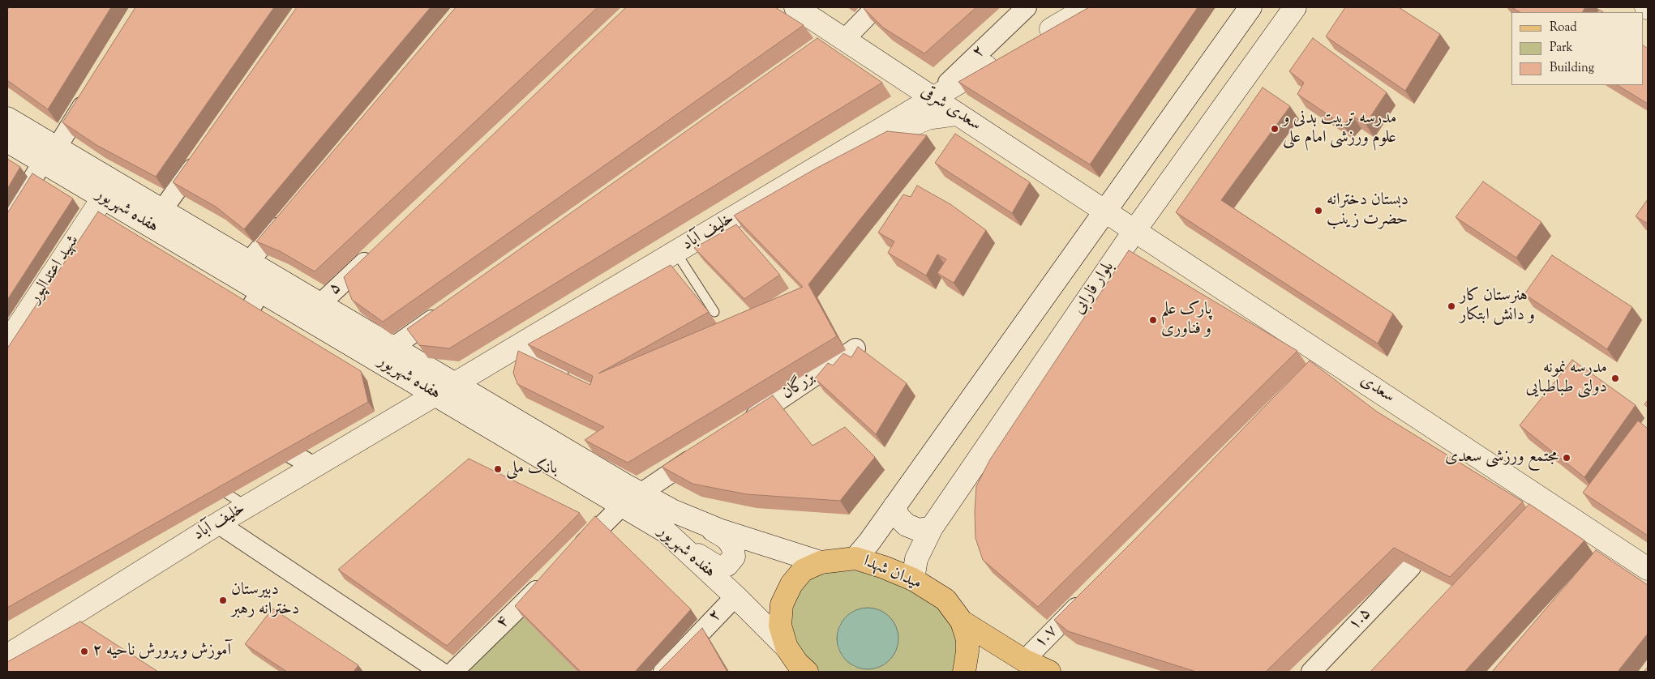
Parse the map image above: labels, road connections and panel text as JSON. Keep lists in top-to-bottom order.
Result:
{
  "streets": {
    "main road": [
      "سعدی شرقی",
      "هفده شهریور",
      "خلیف آباد",
      "شهید اعتدالپور",
      "بلوار فارابی",
      "سعدی",
      "میدان شهدا"
    ],
    "street": [
      "۲",
      "۵",
      "بزرگان",
      "۱.۵",
      "۴",
      "۱.۷"
    ]
  },
  "crossings": [
    ["۲", "سعدی شرقی"],
    ["۲", "هفده شهریور"],
    ["۲", "خلیف آباد"],
    ["سعدی شرقی", "خلیف آباد"],
    ["سعدی شرقی", "بلوار فارابی"],
    ["سعدی شرقی", "سعدی"],
    ["هفده شهریور", "خلیف آباد"],
    ["هفده شهریور", "شهید اعتدالپور"],
    ["هفده شهریور", "۵"],
    ["هفده شهریور", "میدان شهدا"],
    ["بلوار فارابی", "سعدی"],
    ["بلوار فارابی", "میدان شهدا"]
  ],
  "places": [
    "مدرسه تربیت بدنی و علوم ورزشی امام علی",
    "دبستان دخترانه حضرت زینب",
    "هنرستان کار و دانش ابتکار",
    "پارک علم و فناوری",
    "مدرسه نمونه دولتی طباطبایی",
    "مجتمع ورزشی سعدی",
    "بانک ملی",
    "دبیرستان دخترانه رهبر",
    "آموزش و پرورش ناحیه ۲"
  ],
  "legend": ["Road", "Park", "Building"]
}
